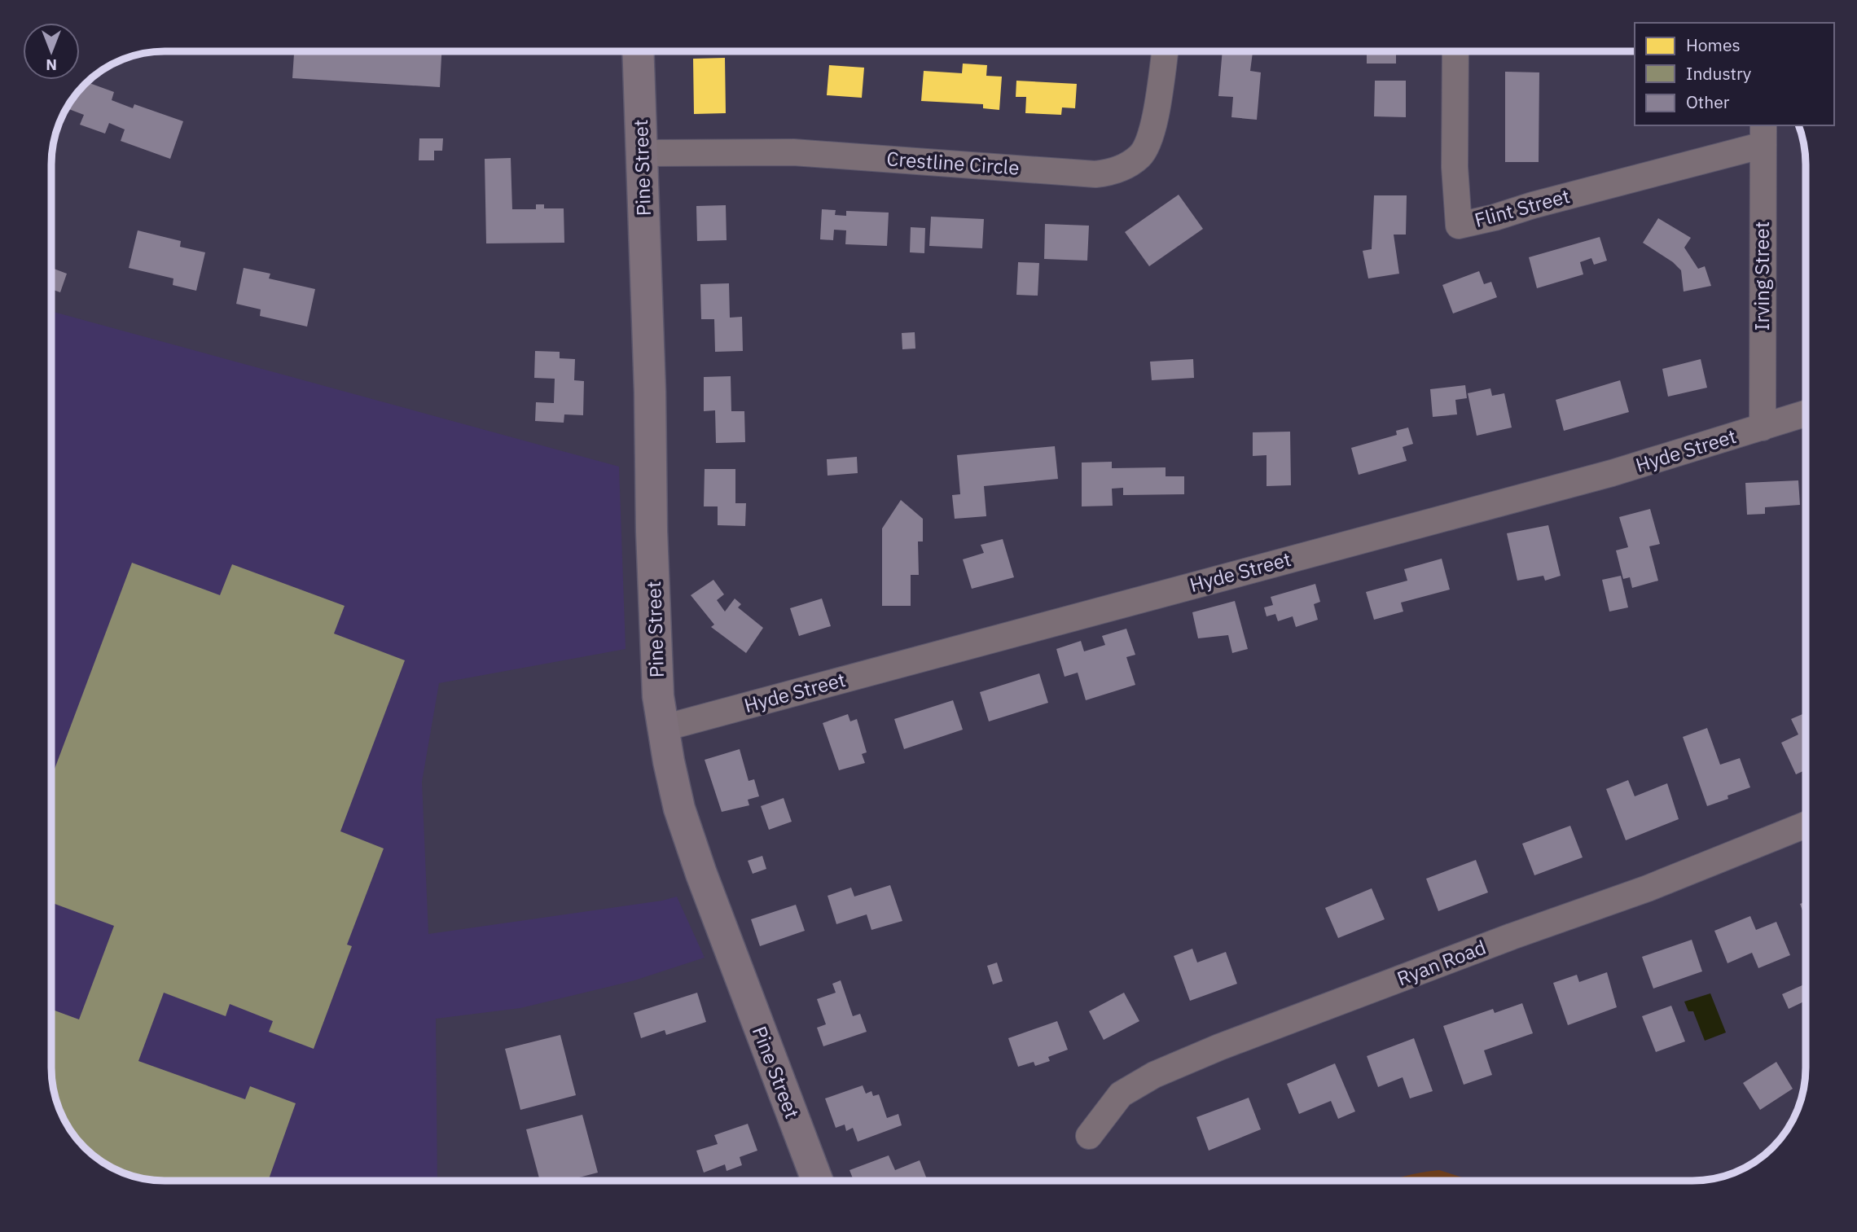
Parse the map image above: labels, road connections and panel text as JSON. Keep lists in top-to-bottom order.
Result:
{
  "streets": {
    "street": [
      "Crestline Circle",
      "Pine Street",
      "Flint Street",
      "Irving Street",
      "Hyde Street",
      "Ryan Road"
    ]
  },
  "crossings": [
    ["Crestline Circle", "Pine Street"],
    ["Pine Street", "Hyde Street"],
    ["Flint Street", "Irving Street"],
    ["Irving Street", "Hyde Street"]
  ],
  "legend": ["Homes", "Industry", "Other"],
  "north": "bottom"
}
